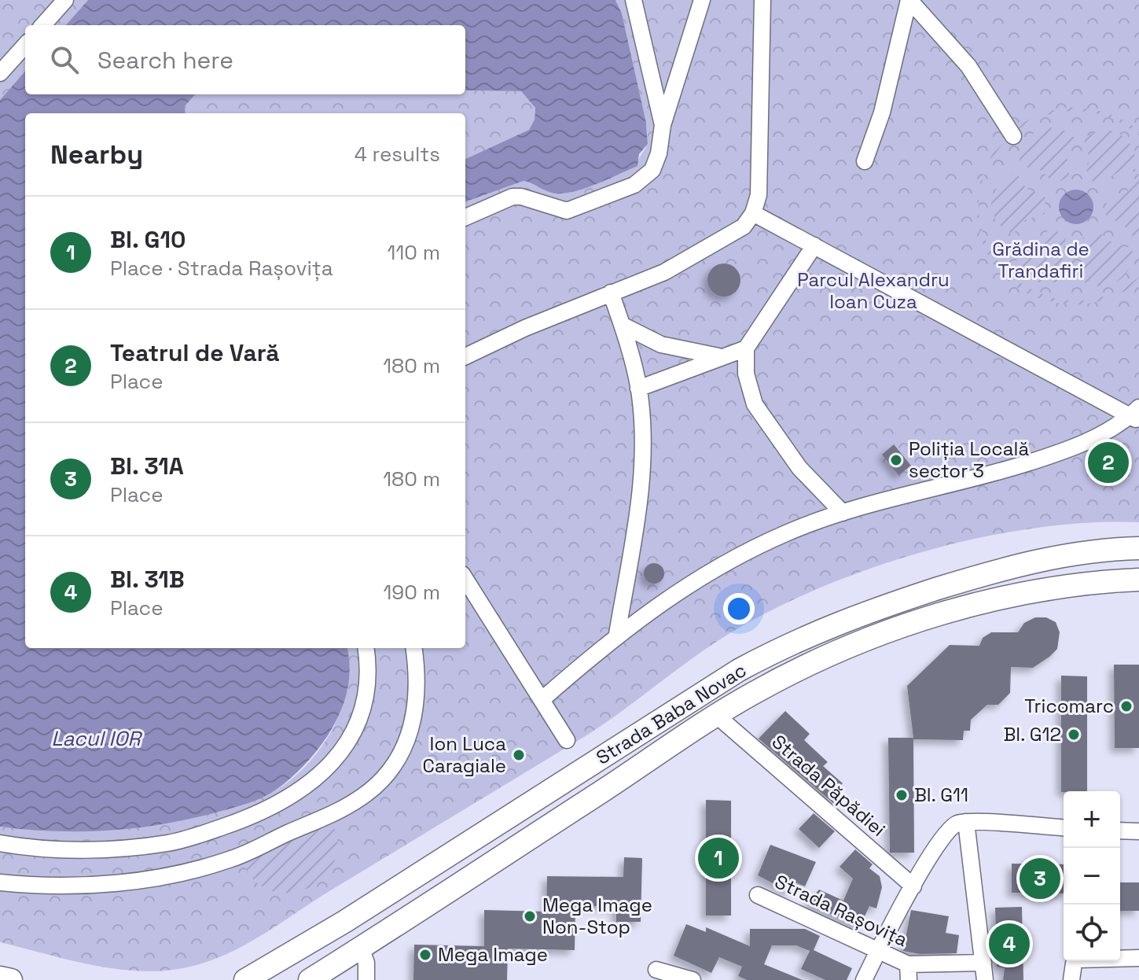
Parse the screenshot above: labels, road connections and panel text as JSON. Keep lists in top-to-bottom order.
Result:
{
  "streets": {
    "main road": ["Strada Baba Novac"],
    "street": ["Strada Păpădiei", "Strada Rașovița"]
  },
  "crossings": [
    ["Strada Baba Novac", "Strada Păpădiei"]
  ],
  "water": ["Lacul IOR"],
  "parks": ["Grădina de Trandafiri", "Parcul Alexandru Ioan Cuza"],
  "places": [
    "Poliția Locală sector 3",
    "Tricomarc",
    "Bl. G12",
    "Ion Luca Caragiale",
    "Bl. G11",
    "Mega Image Non-Stop",
    "Mega Image"
  ],
  "page": {
    "search": "Search here",
    "heading": ["Nearby", "4 results"],
    "list": [
      {
        "mark": "1",
        "name": "Bl. G10",
        "note": "Place · Strada Rașovița",
        "value": "110 m"
      },
      {
        "mark": "2",
        "name": "Teatrul de Vară",
        "note": "Place",
        "value": "180 m"
      },
      {
        "mark": "3",
        "name": "Bl. 31A",
        "note": "Place",
        "value": "180 m"
      },
      {
        "mark": "4",
        "name": "Bl. 31B",
        "note": "Place",
        "value": "190 m"
      }
    ],
    "pins": [
      "2",
      "1",
      "3",
      "4"
    ],
    "map_buttons": ["+", "−"]
  }
}
